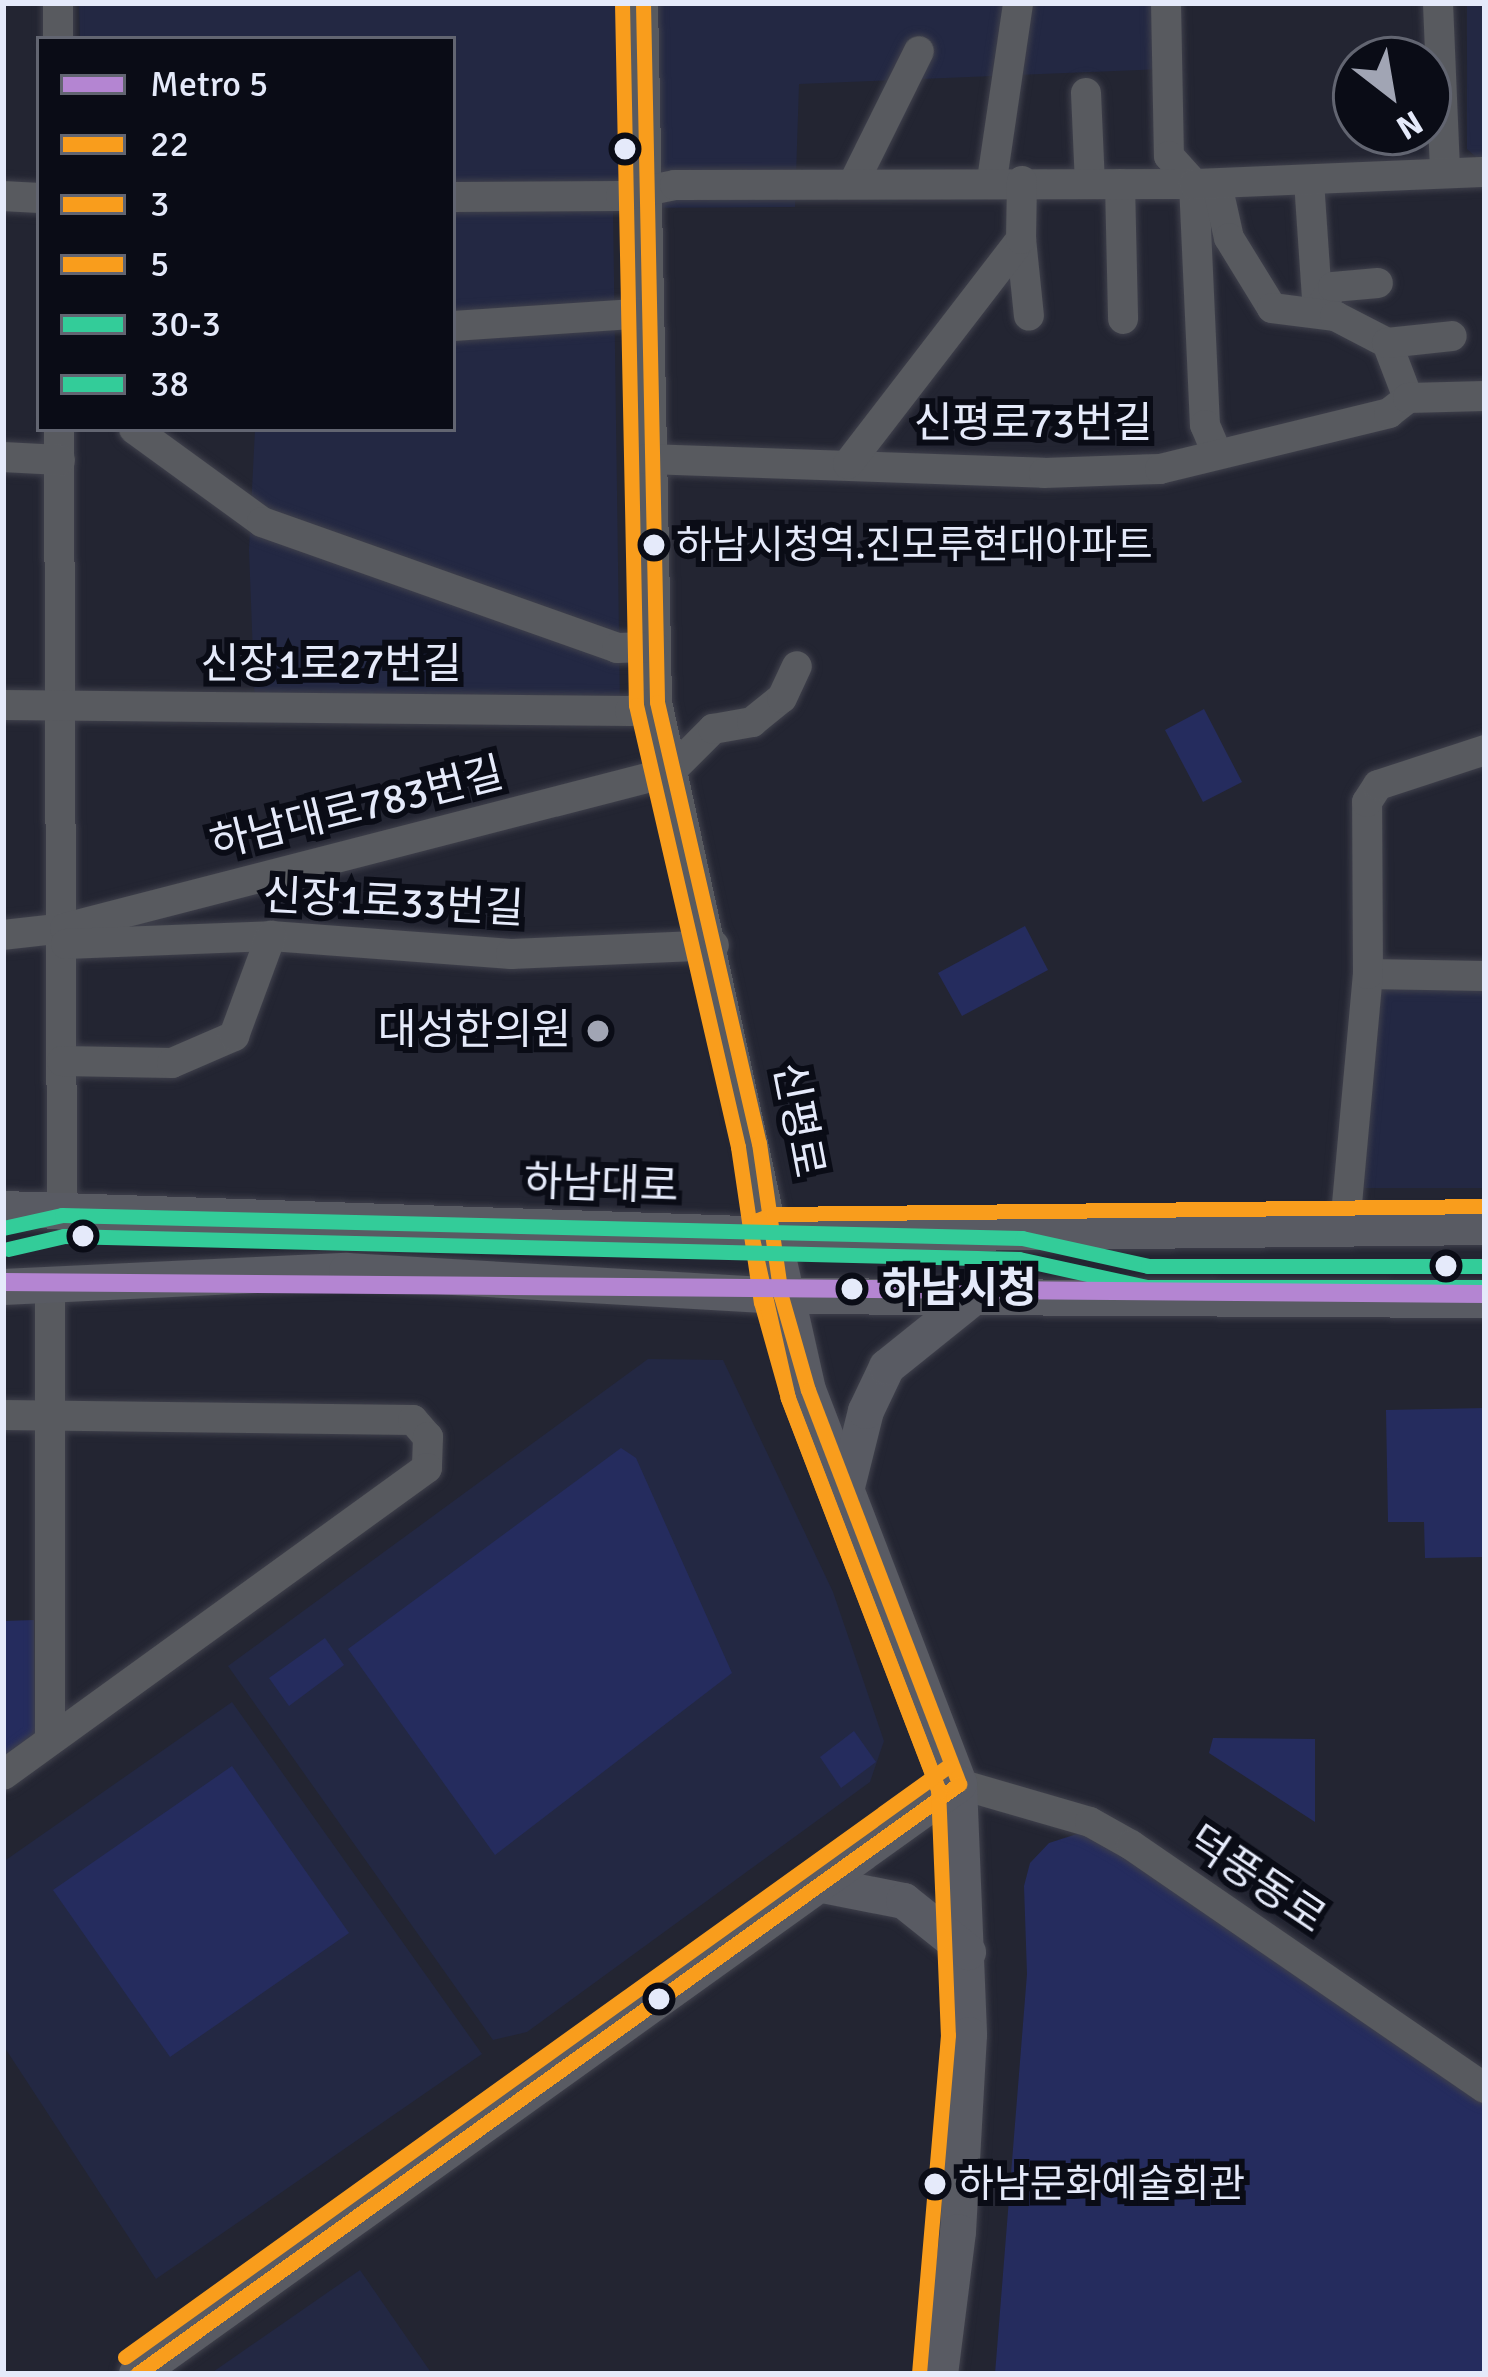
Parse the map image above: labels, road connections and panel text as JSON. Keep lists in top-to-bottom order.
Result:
{
  "streets": {
    "main road": ["신평로", "하남대로"],
    "street": [
      "신평로73번길",
      "신장1로27번길",
      "하남대로783번길",
      "신장1로33번길",
      "덕풍동로"
    ]
  },
  "crossings": [
    ["신평로73번길", "신평로"],
    ["신장1로27번길", "신평로"],
    ["하남대로783번길", "신장1로33번길"],
    ["하남대로783번길", "신평로"],
    ["신장1로33번길", "신평로"],
    ["신평로", "하남대로"],
    ["신평로", "덕풍동로"]
  ],
  "places": [
    "하남시청역.진모루현대아파트",
    "대성한의원",
    "하남시청",
    "하남문화예술회관"
  ],
  "lines": [
    "transit line 22",
    "transit line 3",
    "transit line 5",
    "transit line 30-3",
    "transit line 38",
    "metro line 5"
  ],
  "legend": [
    "Metro 5",
    "22",
    "3",
    "5",
    "30-3",
    "38"
  ],
  "north": "bottom right"
}
